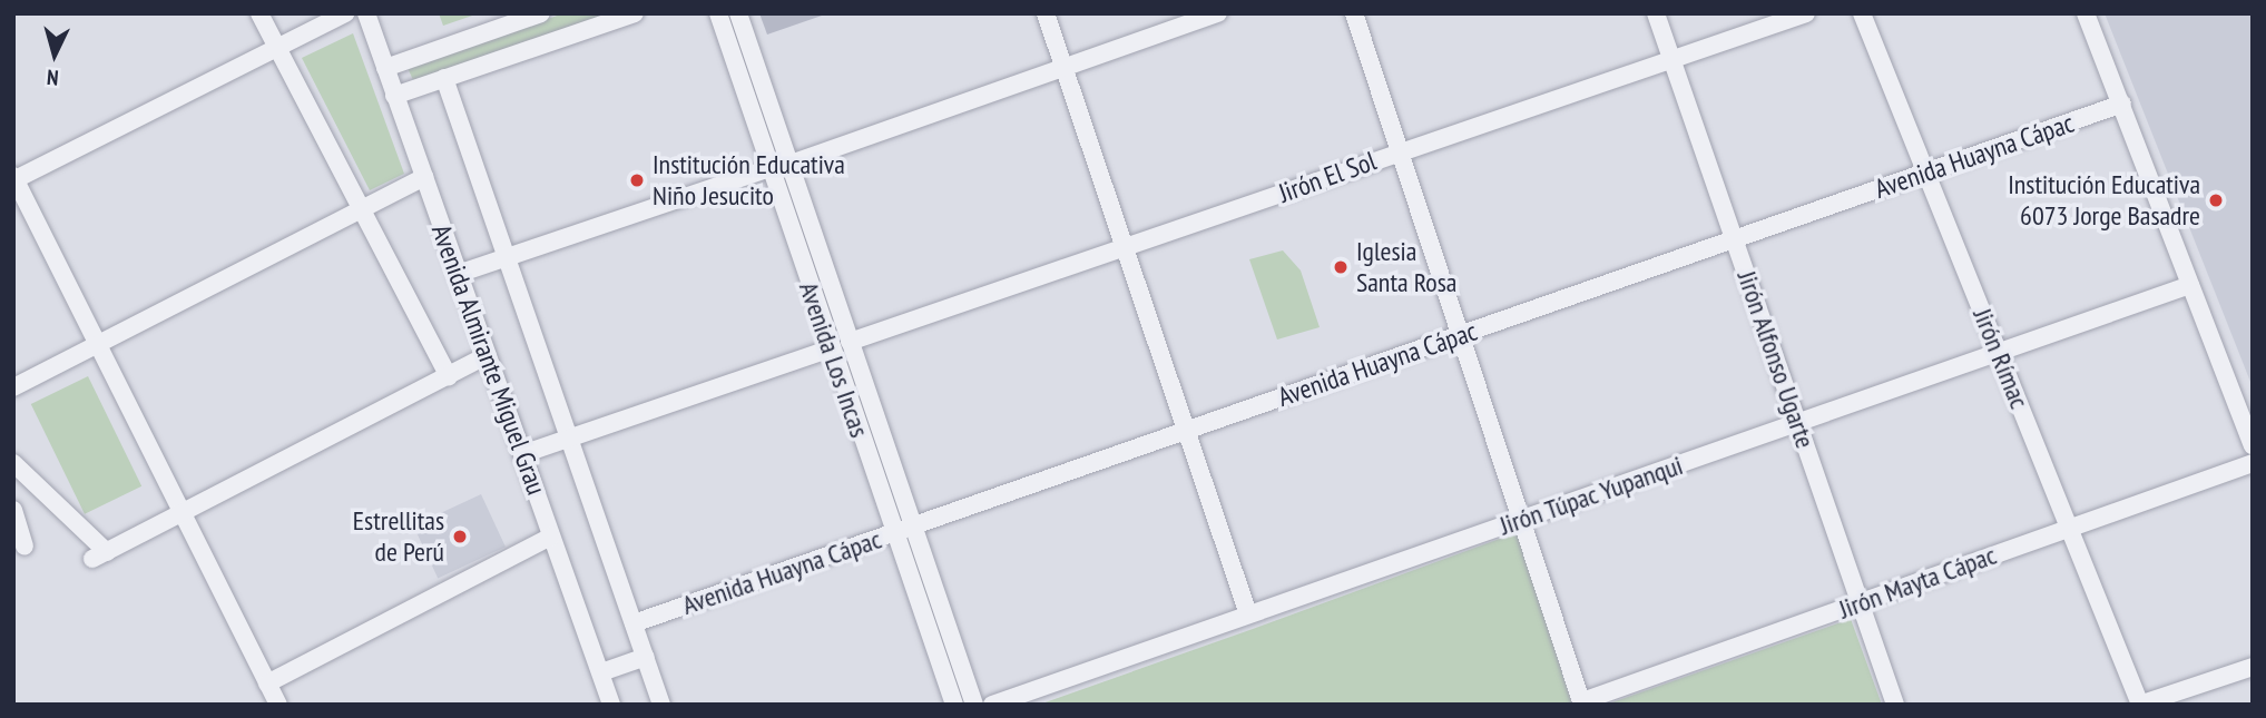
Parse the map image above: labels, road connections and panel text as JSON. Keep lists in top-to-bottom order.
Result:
{
  "streets": {
    "street": [
      "Avenida Huayna Cápac",
      "Jirón El Sol",
      "Jirón Rímac",
      "Avenida Almirante Miguel Grau",
      "Avenida Los Incas",
      "Jirón Alfonso Ugarte",
      "Jirón Túpac Yupanqui",
      "Jirón Mayta Cápac"
    ]
  },
  "crossings": [
    ["Avenida Huayna Cápac", "Jirón Rímac"],
    ["Avenida Huayna Cápac", "Avenida Almirante Miguel Grau"],
    ["Avenida Huayna Cápac", "Avenida Los Incas"],
    ["Avenida Huayna Cápac", "Jirón Alfonso Ugarte"],
    ["Jirón El Sol", "Avenida Los Incas"],
    ["Jirón El Sol", "Jirón Alfonso Ugarte"],
    ["Jirón Rímac", "Jirón Túpac Yupanqui"],
    ["Jirón Rímac", "Jirón Mayta Cápac"],
    ["Jirón Alfonso Ugarte", "Jirón Túpac Yupanqui"],
    ["Jirón Alfonso Ugarte", "Jirón Mayta Cápac"]
  ],
  "places": [
    "Institución Educativa Niño Jesucito",
    "Institución Educativa 6073 Jorge Basadre",
    "Iglesia Santa Rosa",
    "Estrellitas de Perú"
  ],
  "north": "bottom"
}
